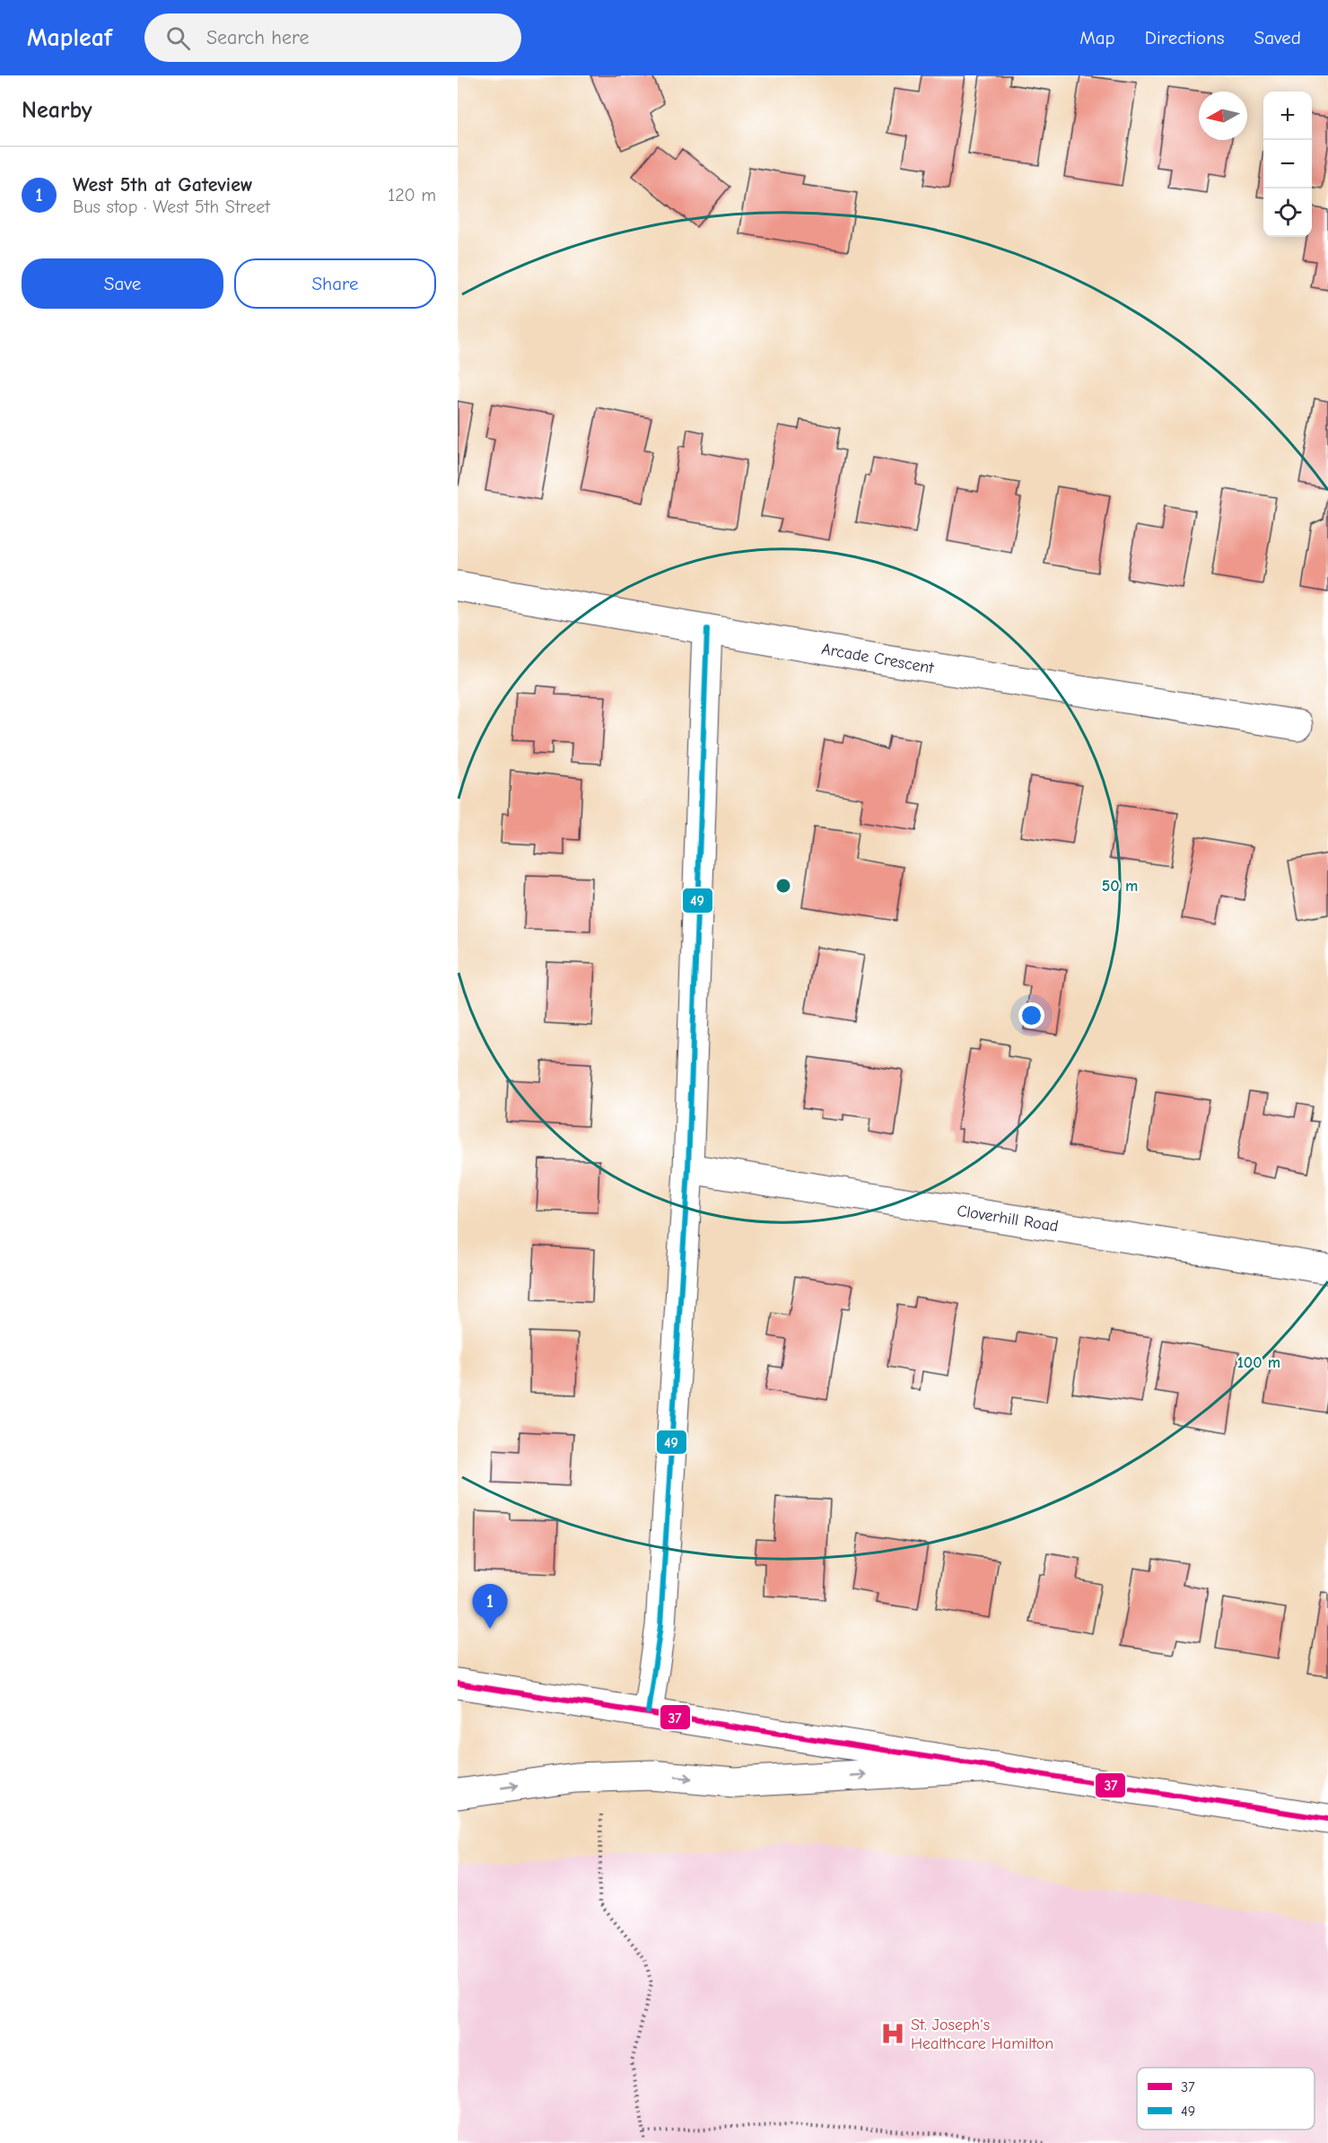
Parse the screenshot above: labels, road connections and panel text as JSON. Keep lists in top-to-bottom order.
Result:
{
  "streets": {
    "street": ["Arcade Crescent", "Cloverhill Road"]
  },
  "places": {
    "hospital": ["St. Joseph's Healthcare Hamilton"]
  },
  "lines": ["transit line 49", "transit line 37"],
  "legend": ["37", "49"],
  "north": "left",
  "page": {
    "header": "Mapleaf",
    "search": "Search here",
    "nav": ["Map", "Directions", "Saved"],
    "heading": "Nearby",
    "map_buttons": ["+", "−"],
    "list": [
      {
        "mark": "1",
        "name": "West 5th at Gateview",
        "note": "Bus stop · West 5th Street",
        "value": "120 m"
      }
    ],
    "buttons": ["Save", "Share"],
    "pins": "1"
  },
  "rings": ["50 m", "100 m"]
}
